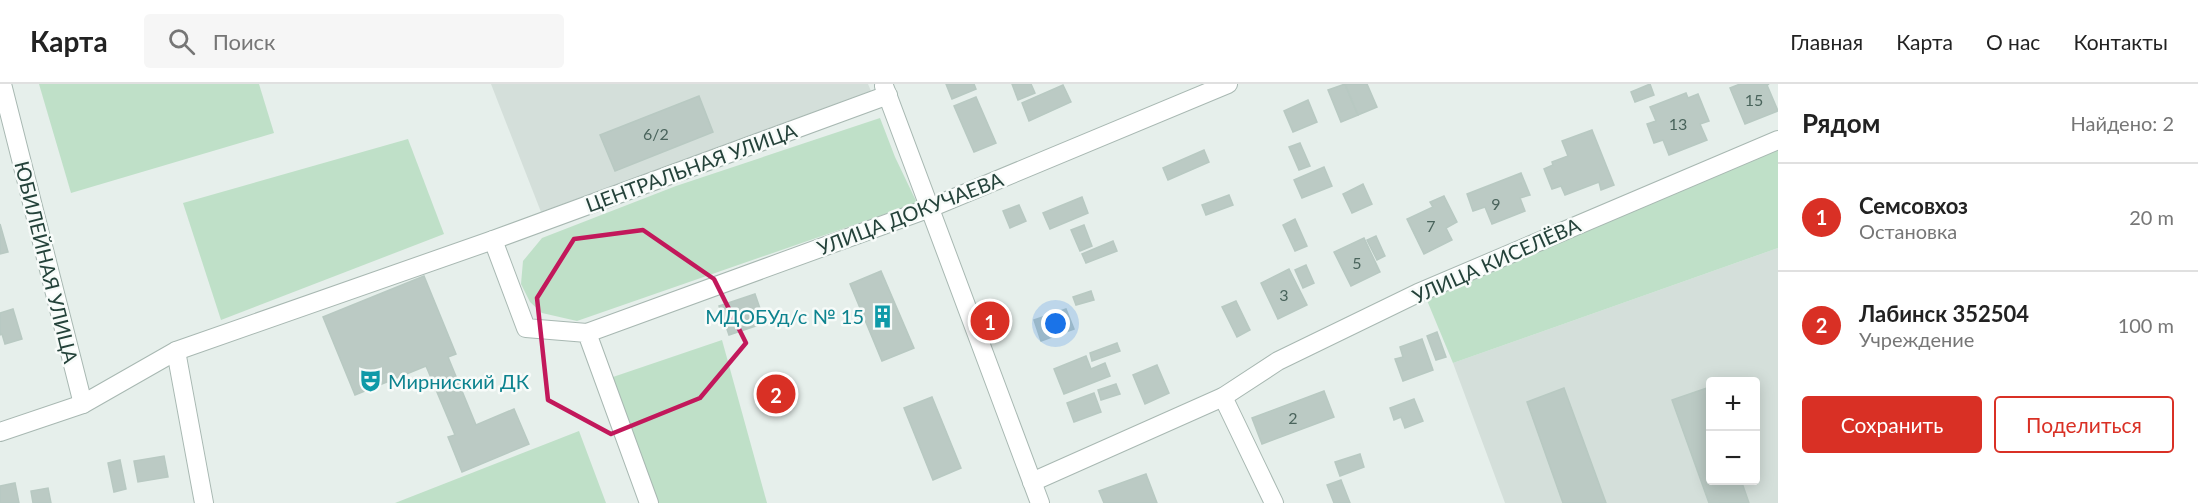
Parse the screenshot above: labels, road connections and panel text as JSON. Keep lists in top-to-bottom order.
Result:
{
  "streets": {
    "street": [
      "ЦЕНТРАЛЬНАЯ УЛИЦА",
      "УЛИЦА ДОКУЧАЕВА",
      "УЛИЦА КИСЕЛЁВА",
      "ЮБИЛЕЙНАЯ УЛИЦА"
    ]
  },
  "crossings": [
    ["ЦЕНТРАЛЬНАЯ УЛИЦА", "УЛИЦА ДОКУЧАЕВА"],
    ["ЦЕНТРАЛЬНАЯ УЛИЦА", "УЛИЦА КИСЕЛЁВА"],
    ["ЦЕНТРАЛЬНАЯ УЛИЦА", "ЮБИЛЕЙНАЯ УЛИЦА"]
  ],
  "places": {
    "building": ["МДОБУд/с № 15"],
    "theatre": ["Мирниский ДК"]
  },
  "house_numbers": [
    "15",
    "13",
    "6/2",
    "9",
    "7",
    "5",
    "3",
    "2"
  ],
  "page": {
    "header": "Карта",
    "search": "Поиск",
    "nav": [
      "Главная",
      "Карта",
      "О нас",
      "Контакты"
    ],
    "heading": ["Рядом", "Найдено: 2"],
    "list": [
      {
        "mark": "1",
        "name": "Семсовхоз",
        "note": "Остановка",
        "value": "20 m"
      },
      {
        "mark": "2",
        "name": "Лабинск 352504",
        "note": "Учреждение",
        "value": "100 m"
      }
    ],
    "pins": ["1", "2"],
    "map_buttons": ["+", "−"],
    "buttons": ["Сохранить", "Поделиться"]
  }
}
